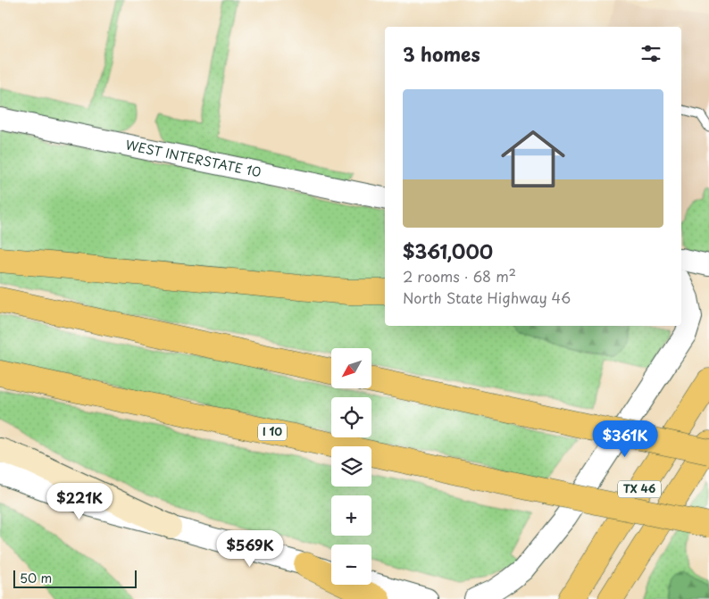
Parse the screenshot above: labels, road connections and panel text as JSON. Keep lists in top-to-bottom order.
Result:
{
  "streets": {
    "main road": ["I 10", "TX 46"],
    "street": ["WEST INTERSTATE 10"]
  },
  "scale_bar": "50 m",
  "north": "bottom left",
  "page": {
    "heading": "3 homes",
    "list": [
      {
        "name": "$361,000",
        "note": "2 rooms · 68 m² · North State Highway 46"
      }
    ],
    "map_buttons": ["+", "−"],
    "price": ["$361K", "$221K", "$569K"],
    "scale": "50 m"
  }
}
